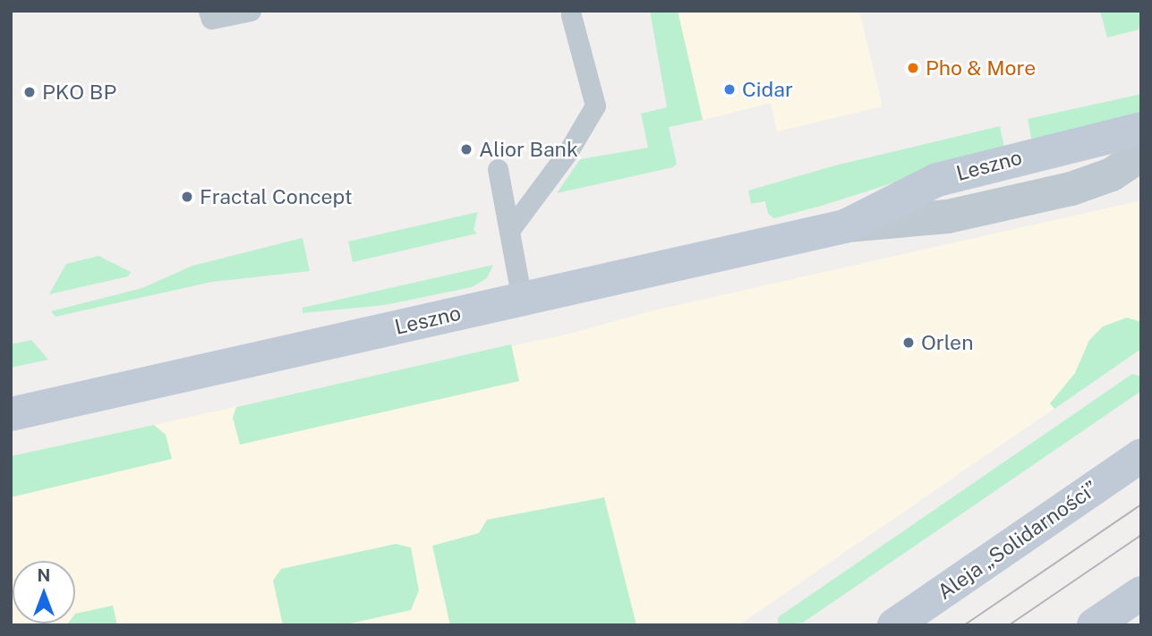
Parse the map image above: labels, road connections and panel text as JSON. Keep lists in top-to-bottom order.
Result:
{
  "streets": {
    "main road": ["Leszno", "Aleja „Solidarności”"]
  },
  "places": [
    "Pho & More",
    "Cidar",
    "PKO BP",
    "Alior Bank",
    "Fractal Concept",
    "Orlen"
  ],
  "north": "top"
}
